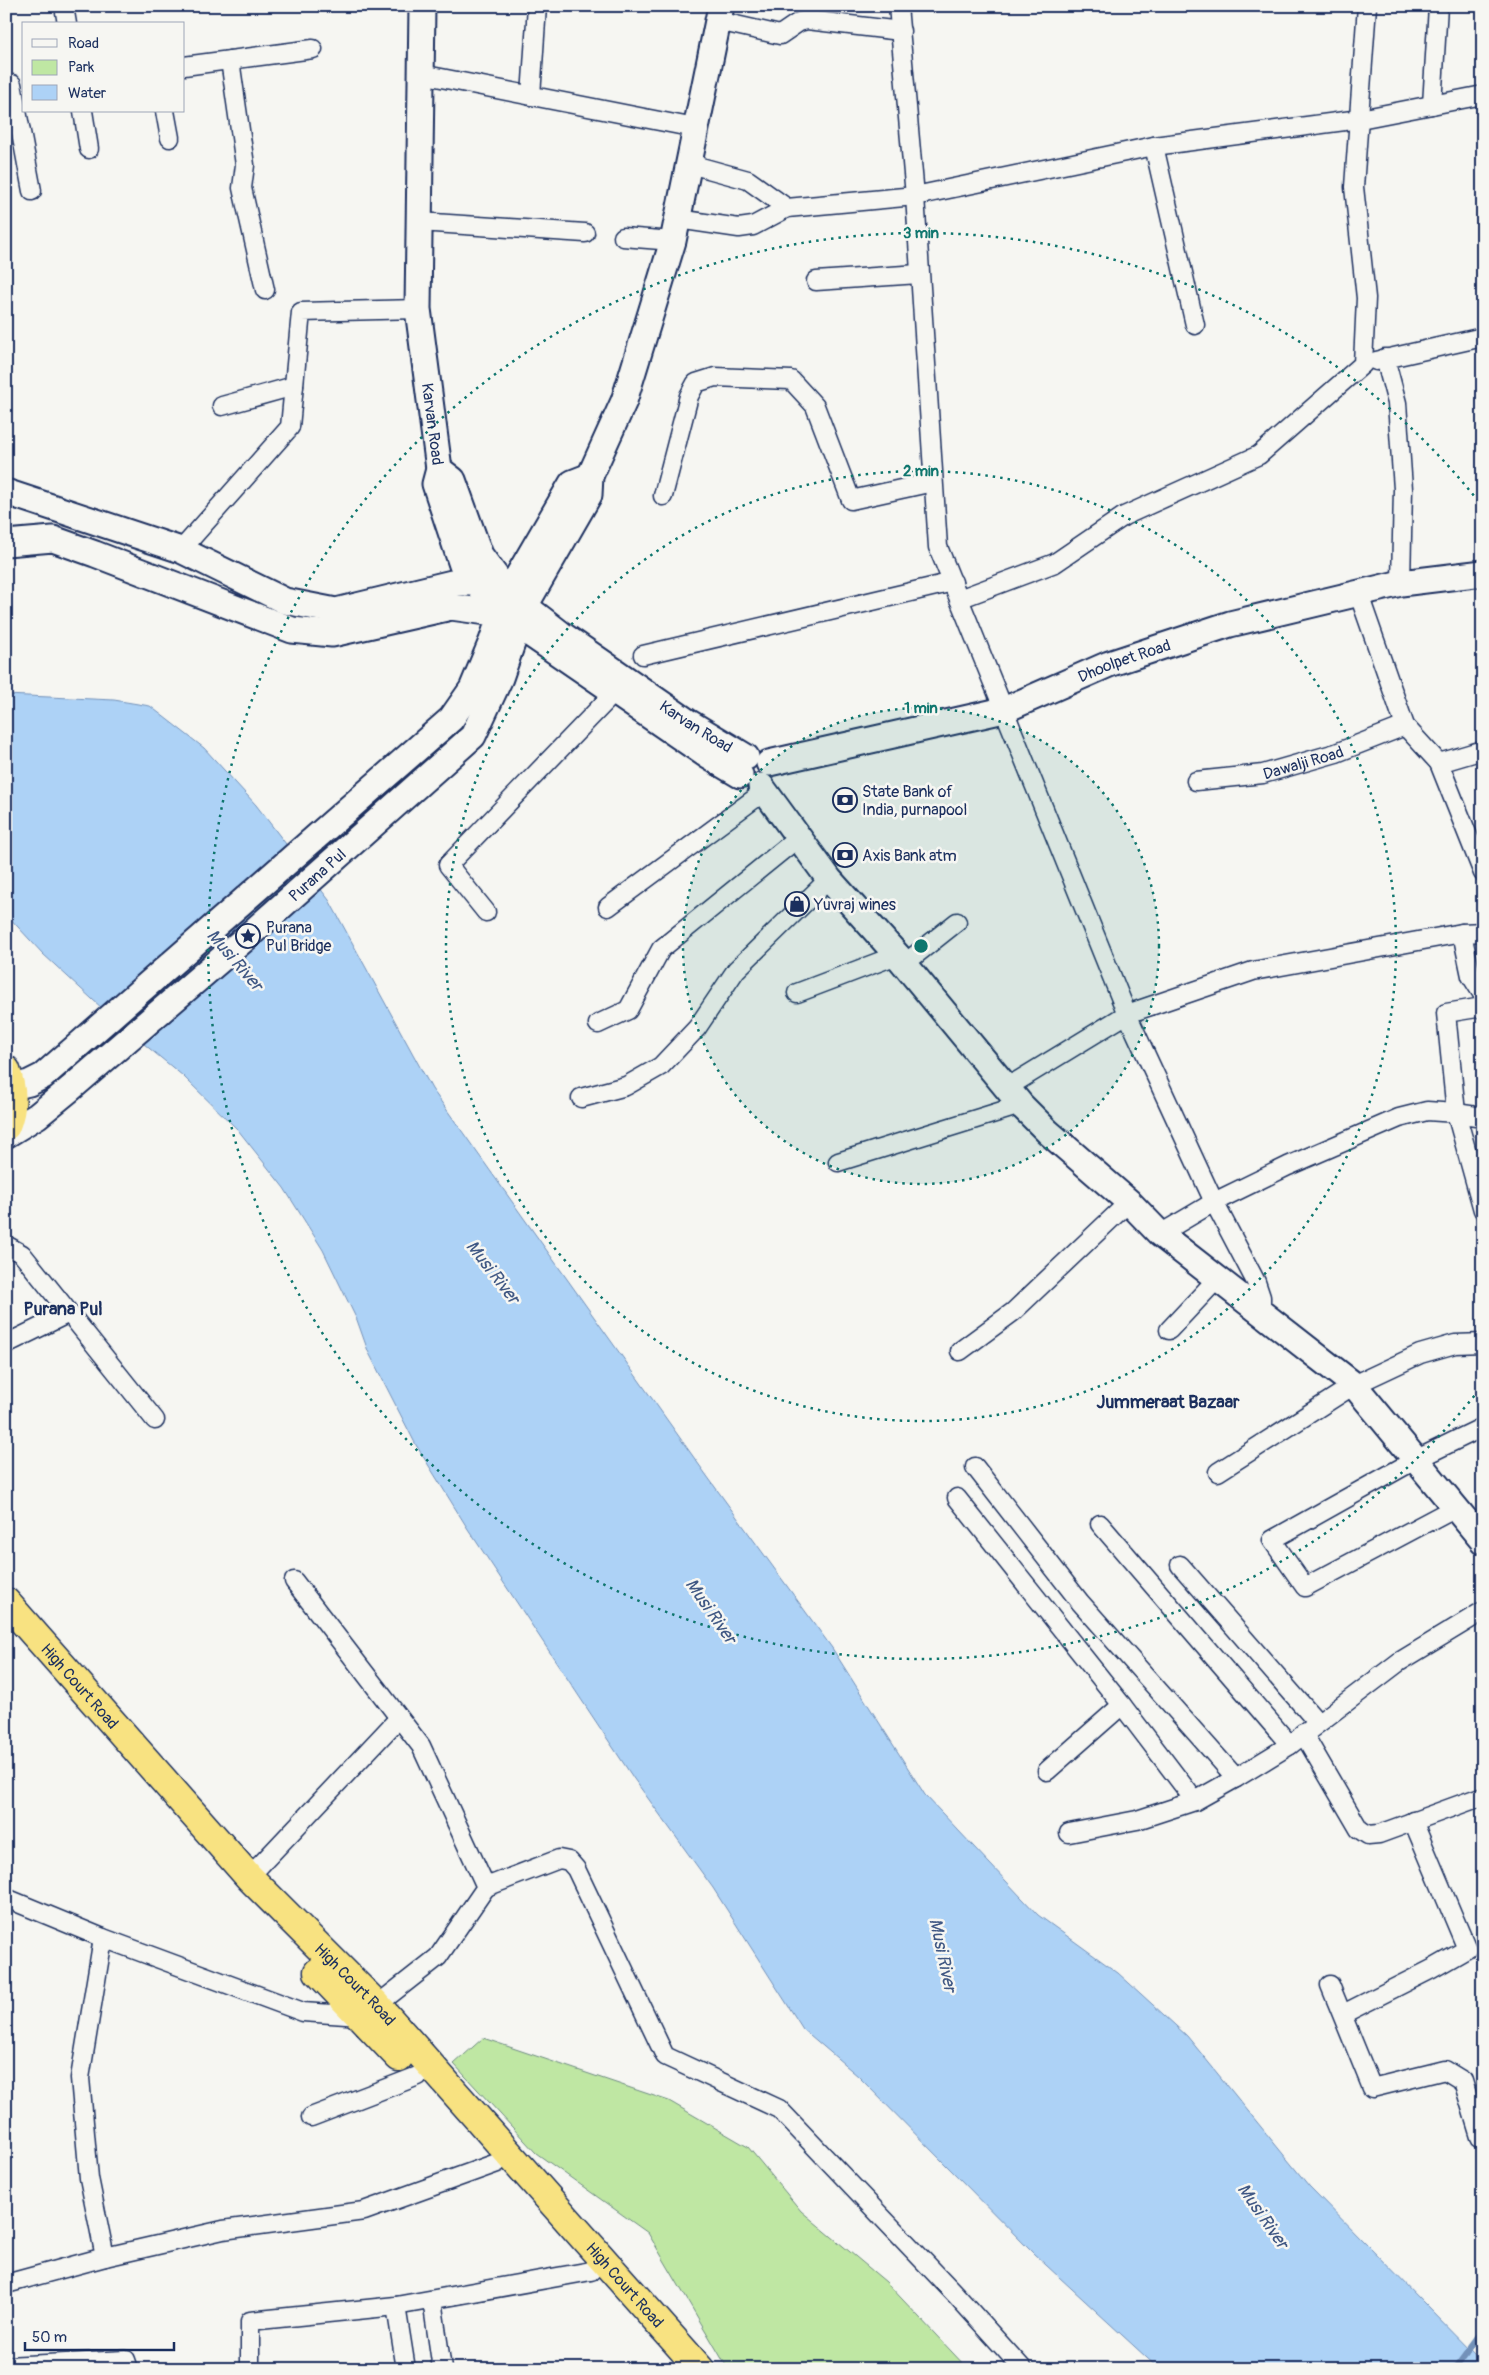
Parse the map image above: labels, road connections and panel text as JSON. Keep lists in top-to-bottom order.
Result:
{
  "streets": {
    "highway": ["High Court Road"],
    "main road": ["Karvan Road", "Dhoolpet Road", "Purana Pul"],
    "street": ["Dawalji Road"]
  },
  "crossings": [
    ["Karvan Road", "Dhoolpet Road"],
    ["Karvan Road", "Purana Pul"]
  ],
  "districts": ["Purana Pul", "Jummeraat Bazaar"],
  "water": ["Musi River"],
  "places": {
    "bank": ["State Bank of India, purnapool", "Axis Bank atm"],
    "shop": ["Yuvraj wines"],
    "place": ["Purana Pul Bridge"]
  },
  "legend": ["Road", "Park", "Water"],
  "scale_bar": "50 m",
  "rings": ["3 min", "2 min", "1 min"]
}
